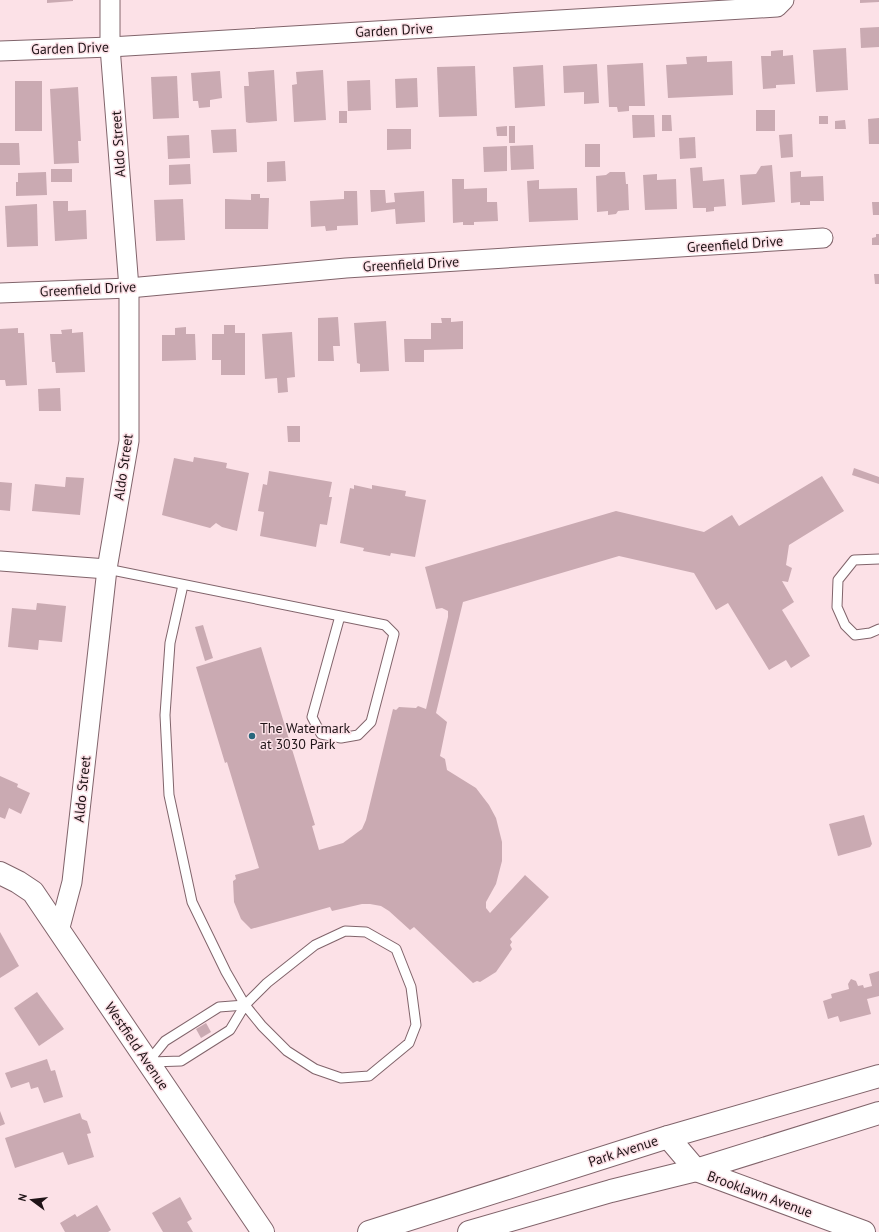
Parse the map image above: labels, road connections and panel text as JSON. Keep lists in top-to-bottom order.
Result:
{
  "streets": {
    "main road": ["Westfield Avenue", "Park Avenue", "Brooklawn Avenue"],
    "street": ["Garden Drive", "Aldo Street", "Greenfield Drive"]
  },
  "crossings": [
    ["Garden Drive", "Aldo Street"],
    ["Aldo Street", "Greenfield Drive"],
    ["Aldo Street", "Westfield Avenue"],
    ["Park Avenue", "Brooklawn Avenue"]
  ],
  "places": ["The Watermark at 3030 Park"],
  "north": "left"
}
